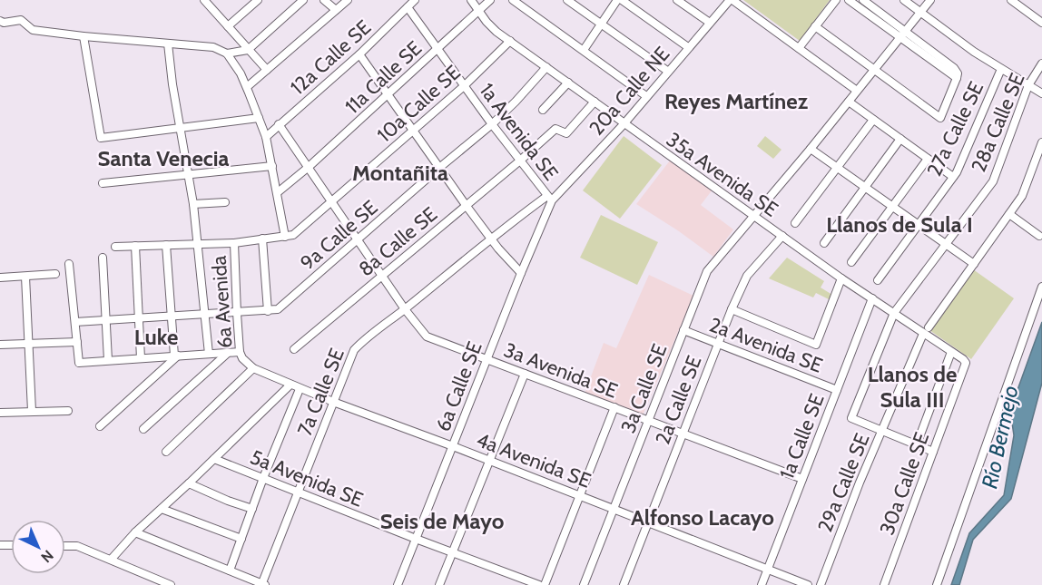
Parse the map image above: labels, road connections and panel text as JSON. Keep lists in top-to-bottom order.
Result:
{
  "streets": {
    "street": [
      "12a Calle SE",
      "11a Calle SE",
      "20a Calle NE",
      "10a Calle SE",
      "28a Calle SE",
      "27a Calle SE",
      "1a Avenida SE",
      "35a Avenida SE",
      "9a Calle SE",
      "8a Calle SE",
      "6a Avenida",
      "2a Avenida SE",
      "3a Avenida SE",
      "6a Calle SE",
      "3a Calle SE",
      "7a Calle SE",
      "2a Calle SE",
      "1a Calle SE",
      "4a Avenida SE",
      "5a Avenida SE",
      "29a Calle SE",
      "30a Calle SE"
    ]
  },
  "crossings": [
    ["12a Calle SE", "1a Avenida SE"],
    ["12a Calle SE", "3a Avenida SE"],
    ["11a Calle SE", "1a Avenida SE"],
    ["11a Calle SE", "35a Avenida SE"],
    ["11a Calle SE", "3a Avenida SE"],
    ["20a Calle NE", "1a Avenida SE"],
    ["20a Calle NE", "35a Avenida SE"],
    ["20a Calle NE", "6a Calle SE"],
    ["20a Calle NE", "7a Calle SE"],
    ["10a Calle SE", "1a Avenida SE"],
    ["10a Calle SE", "35a Avenida SE"],
    ["10a Calle SE", "6a Avenida"],
    ["10a Calle SE", "3a Avenida SE"],
    ["28a Calle SE", "35a Avenida SE"],
    ["28a Calle SE", "29a Calle SE"],
    ["1a Avenida SE", "9a Calle SE"],
    ["1a Avenida SE", "8a Calle SE"],
    ["1a Avenida SE", "6a Calle SE"],
    ["1a Avenida SE", "7a Calle SE"],
    ["35a Avenida SE", "9a Calle SE"],
    ["35a Avenida SE", "8a Calle SE"],
    ["35a Avenida SE", "3a Calle SE"],
    ["35a Avenida SE", "2a Calle SE"],
    ["35a Avenida SE", "1a Calle SE"],
    ["35a Avenida SE", "29a Calle SE"],
    ["35a Avenida SE", "30a Calle SE"],
    ["9a Calle SE", "3a Avenida SE"],
    ["8a Calle SE", "3a Avenida SE"],
    ["6a Avenida", "4a Avenida SE"],
    ["2a Avenida SE", "3a Calle SE"],
    ["2a Avenida SE", "2a Calle SE"],
    ["2a Avenida SE", "1a Calle SE"],
    ["3a Avenida SE", "6a Calle SE"],
    ["3a Avenida SE", "3a Calle SE"],
    ["3a Avenida SE", "7a Calle SE"],
    ["3a Avenida SE", "2a Calle SE"],
    ["3a Avenida SE", "1a Calle SE"],
    ["6a Calle SE", "7a Calle SE"],
    ["6a Calle SE", "4a Avenida SE"],
    ["6a Calle SE", "5a Avenida SE"],
    ["3a Calle SE", "4a Avenida SE"],
    ["7a Calle SE", "4a Avenida SE"],
    ["7a Calle SE", "5a Avenida SE"],
    ["2a Calle SE", "4a Avenida SE"],
    ["1a Calle SE", "4a Avenida SE"]
  ],
  "districts": [
    "Reyes Martínez",
    "Santa Venecia",
    "Montañita",
    "Llanos de Sula I",
    "Luke",
    "Llanos de Sula III",
    "Alfonso Lacayo",
    "Seis de Mayo"
  ],
  "water": ["Río Bermejo"],
  "north": "bottom right"
}
